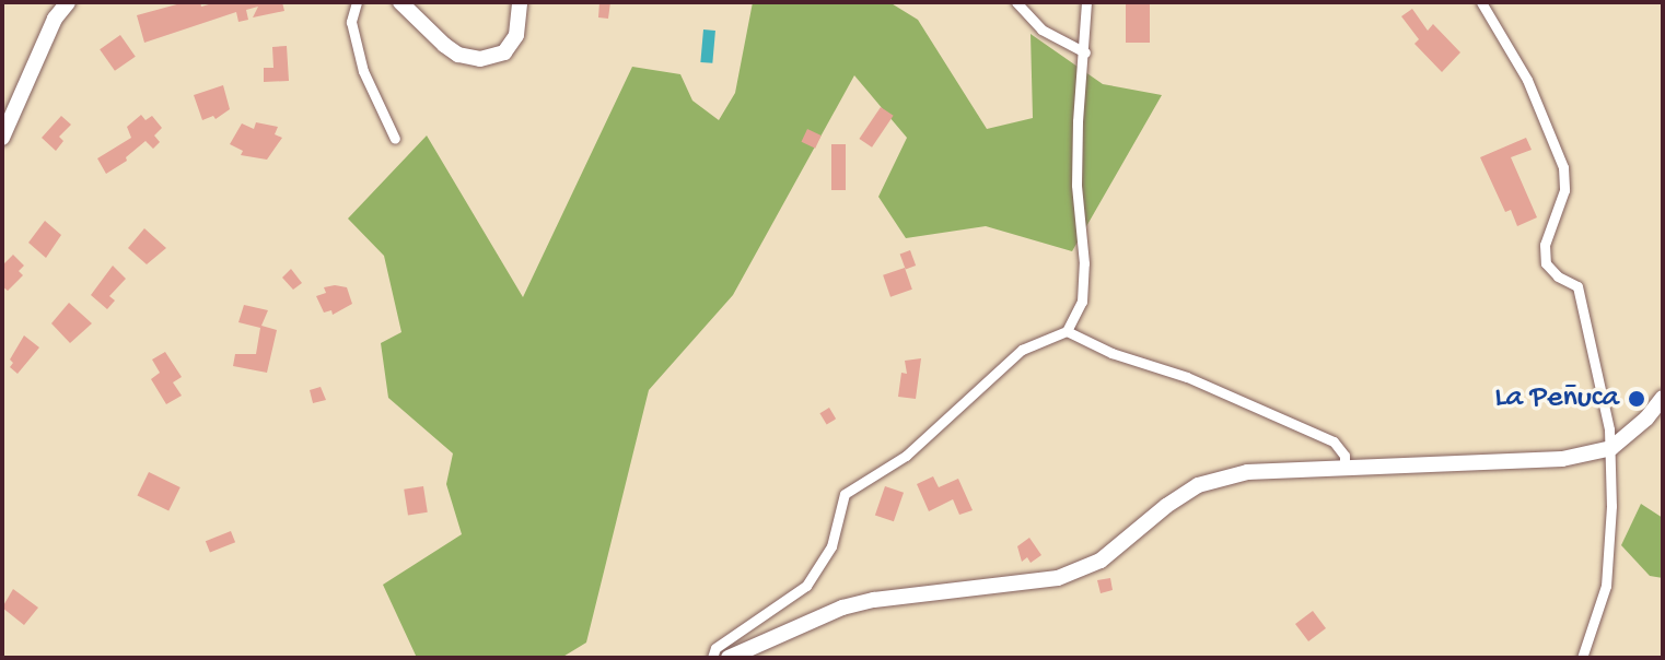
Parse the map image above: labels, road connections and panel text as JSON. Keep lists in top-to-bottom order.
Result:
{
  "places": ["La Peñuca"]
}
